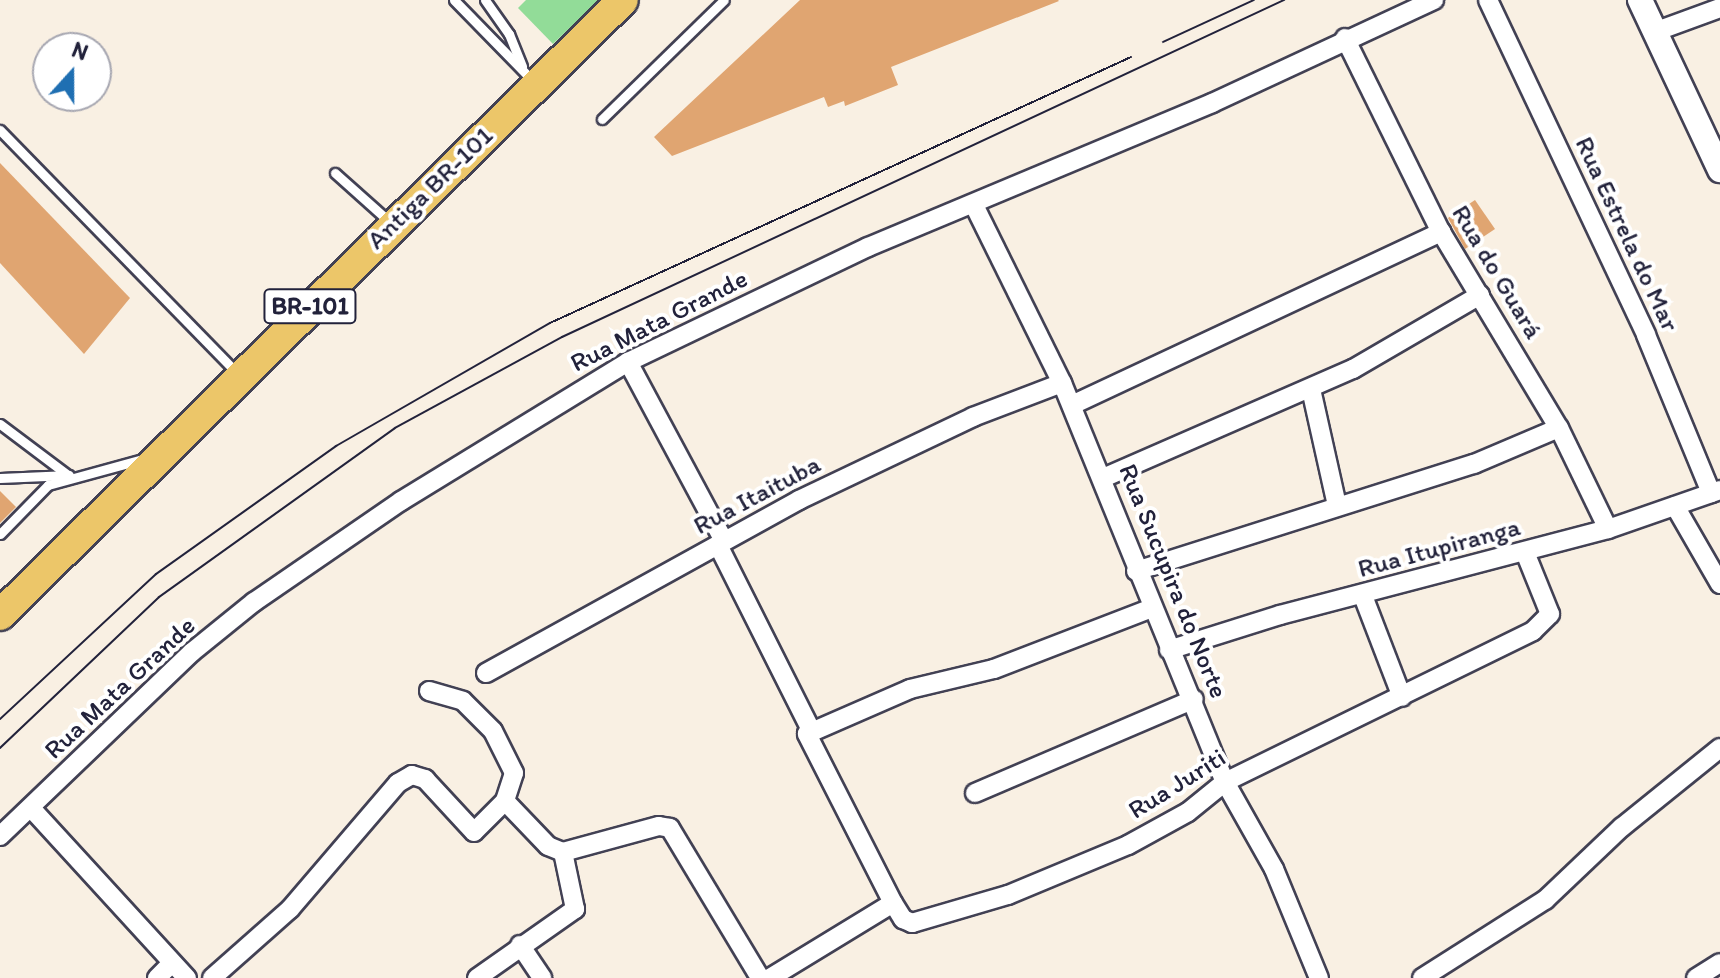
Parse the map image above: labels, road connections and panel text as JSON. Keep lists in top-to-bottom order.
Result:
{
  "streets": {
    "main road": ["Antiga BR-101", "BR-101"],
    "street": [
      "Rua Estrela do Mar",
      "Rua do Guará",
      "Rua Mata Grande",
      "Rua Itaituba",
      "Rua Itupiranga",
      "Rua Sucupira do Norte",
      "Rua Juriti"
    ]
  },
  "crossings": [
    ["Rua Estrela do Mar", "Rua Itupiranga"],
    ["Rua do Guará", "Rua Mata Grande"],
    ["Rua do Guará", "Rua Itupiranga"],
    ["Rua Mata Grande", "Rua Sucupira do Norte"],
    ["Rua Itaituba", "Rua Sucupira do Norte"],
    ["Rua Itupiranga", "Rua Sucupira do Norte"],
    ["Rua Itupiranga", "Rua Juriti"],
    ["Rua Sucupira do Norte", "Rua Juriti"]
  ],
  "north": "top"
}
